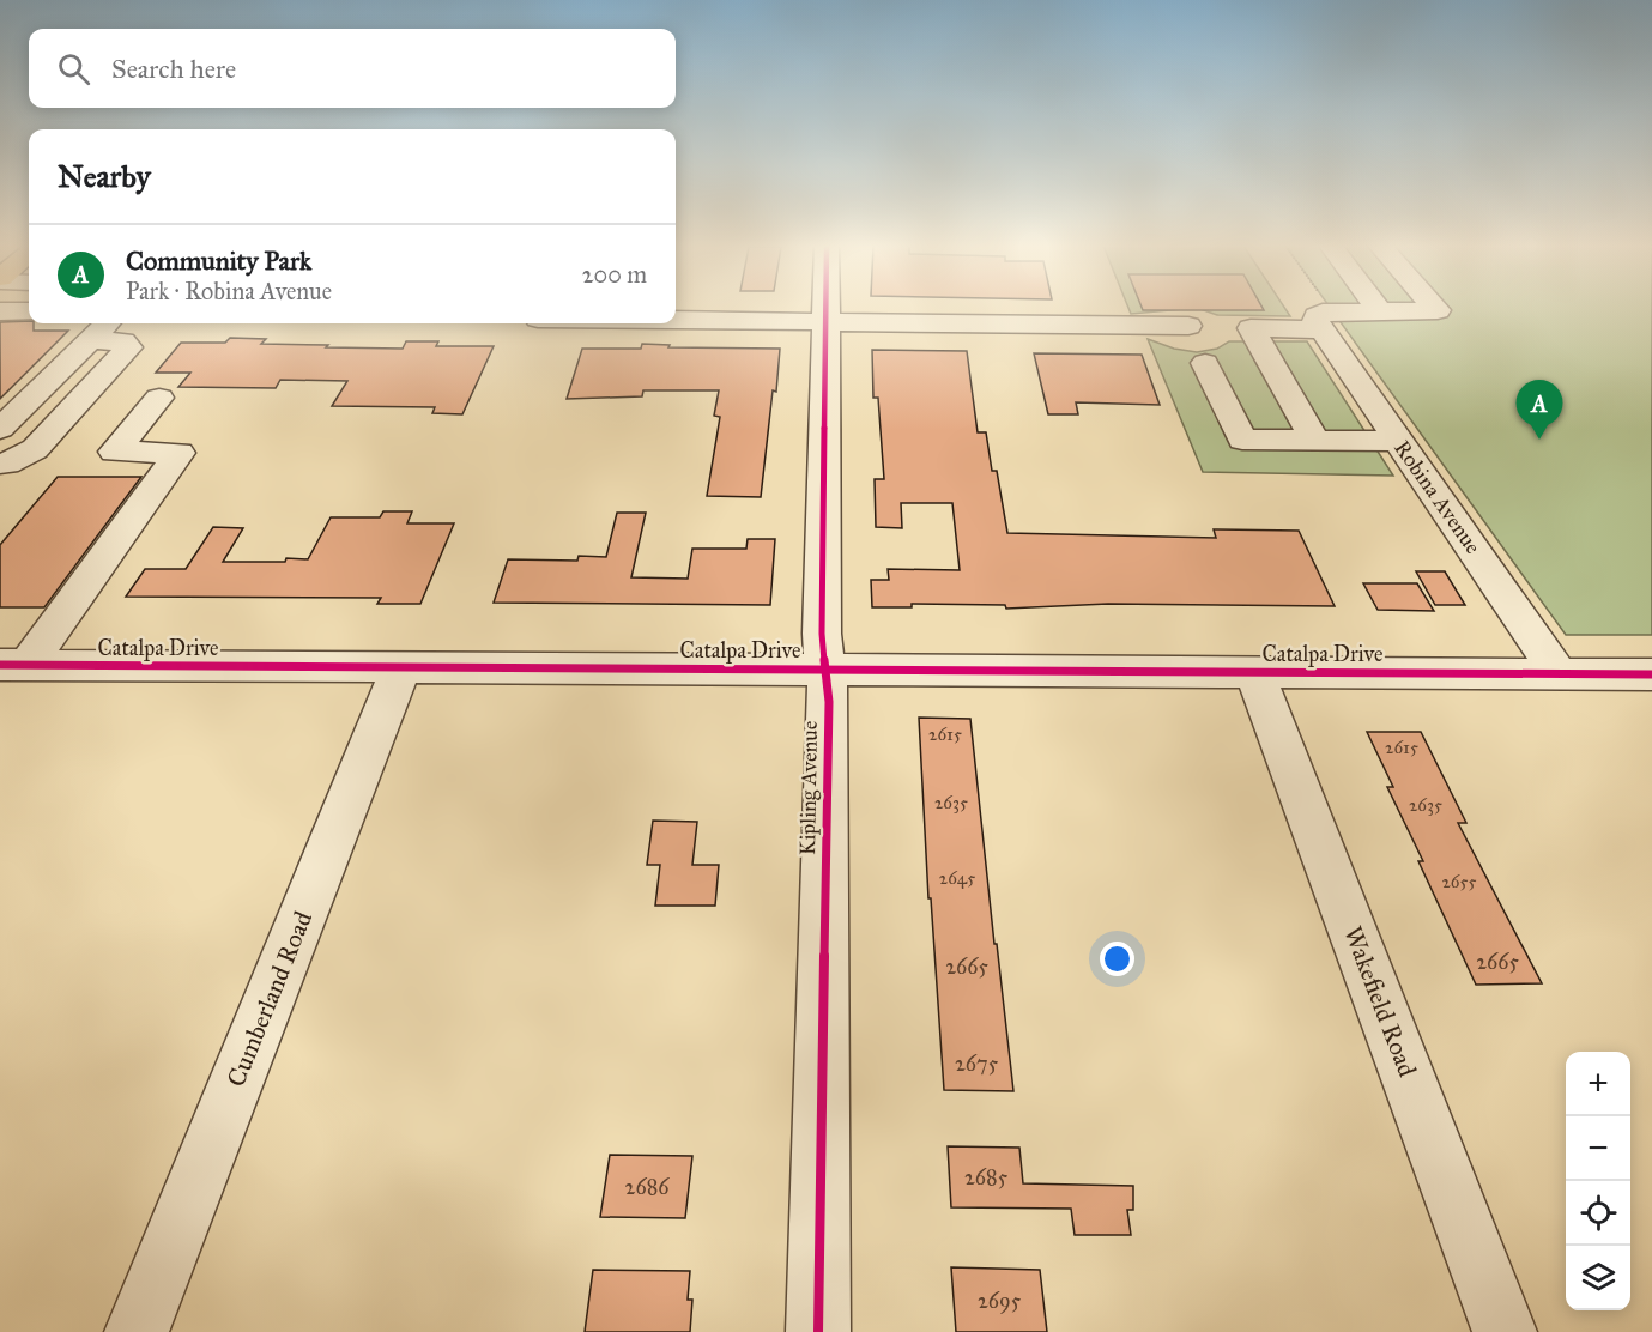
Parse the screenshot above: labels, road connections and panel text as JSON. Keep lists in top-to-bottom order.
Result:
{
  "streets": {
    "street": [
      "Robina Avenue",
      "Catalpa Drive",
      "Kipling Avenue",
      "Cumberland Road",
      "Wakefield Road"
    ]
  },
  "crossings": [
    ["Robina Avenue", "Catalpa Drive"],
    ["Catalpa Drive", "Kipling Avenue"],
    ["Catalpa Drive", "Cumberland Road"],
    ["Catalpa Drive", "Wakefield Road"]
  ],
  "house_numbers": [
    "2615",
    "2615",
    "2635",
    "2635",
    "2645",
    "2655",
    "2665",
    "2665",
    "2675",
    "2685",
    "2686",
    "2695"
  ],
  "page": {
    "search": "Search here",
    "heading": "Nearby",
    "list": [
      {
        "mark": "A",
        "name": "Community Park",
        "note": "Park · Robina Avenue",
        "value": "200 m"
      }
    ],
    "pins": "A",
    "map_buttons": ["+", "−"]
  }
}
